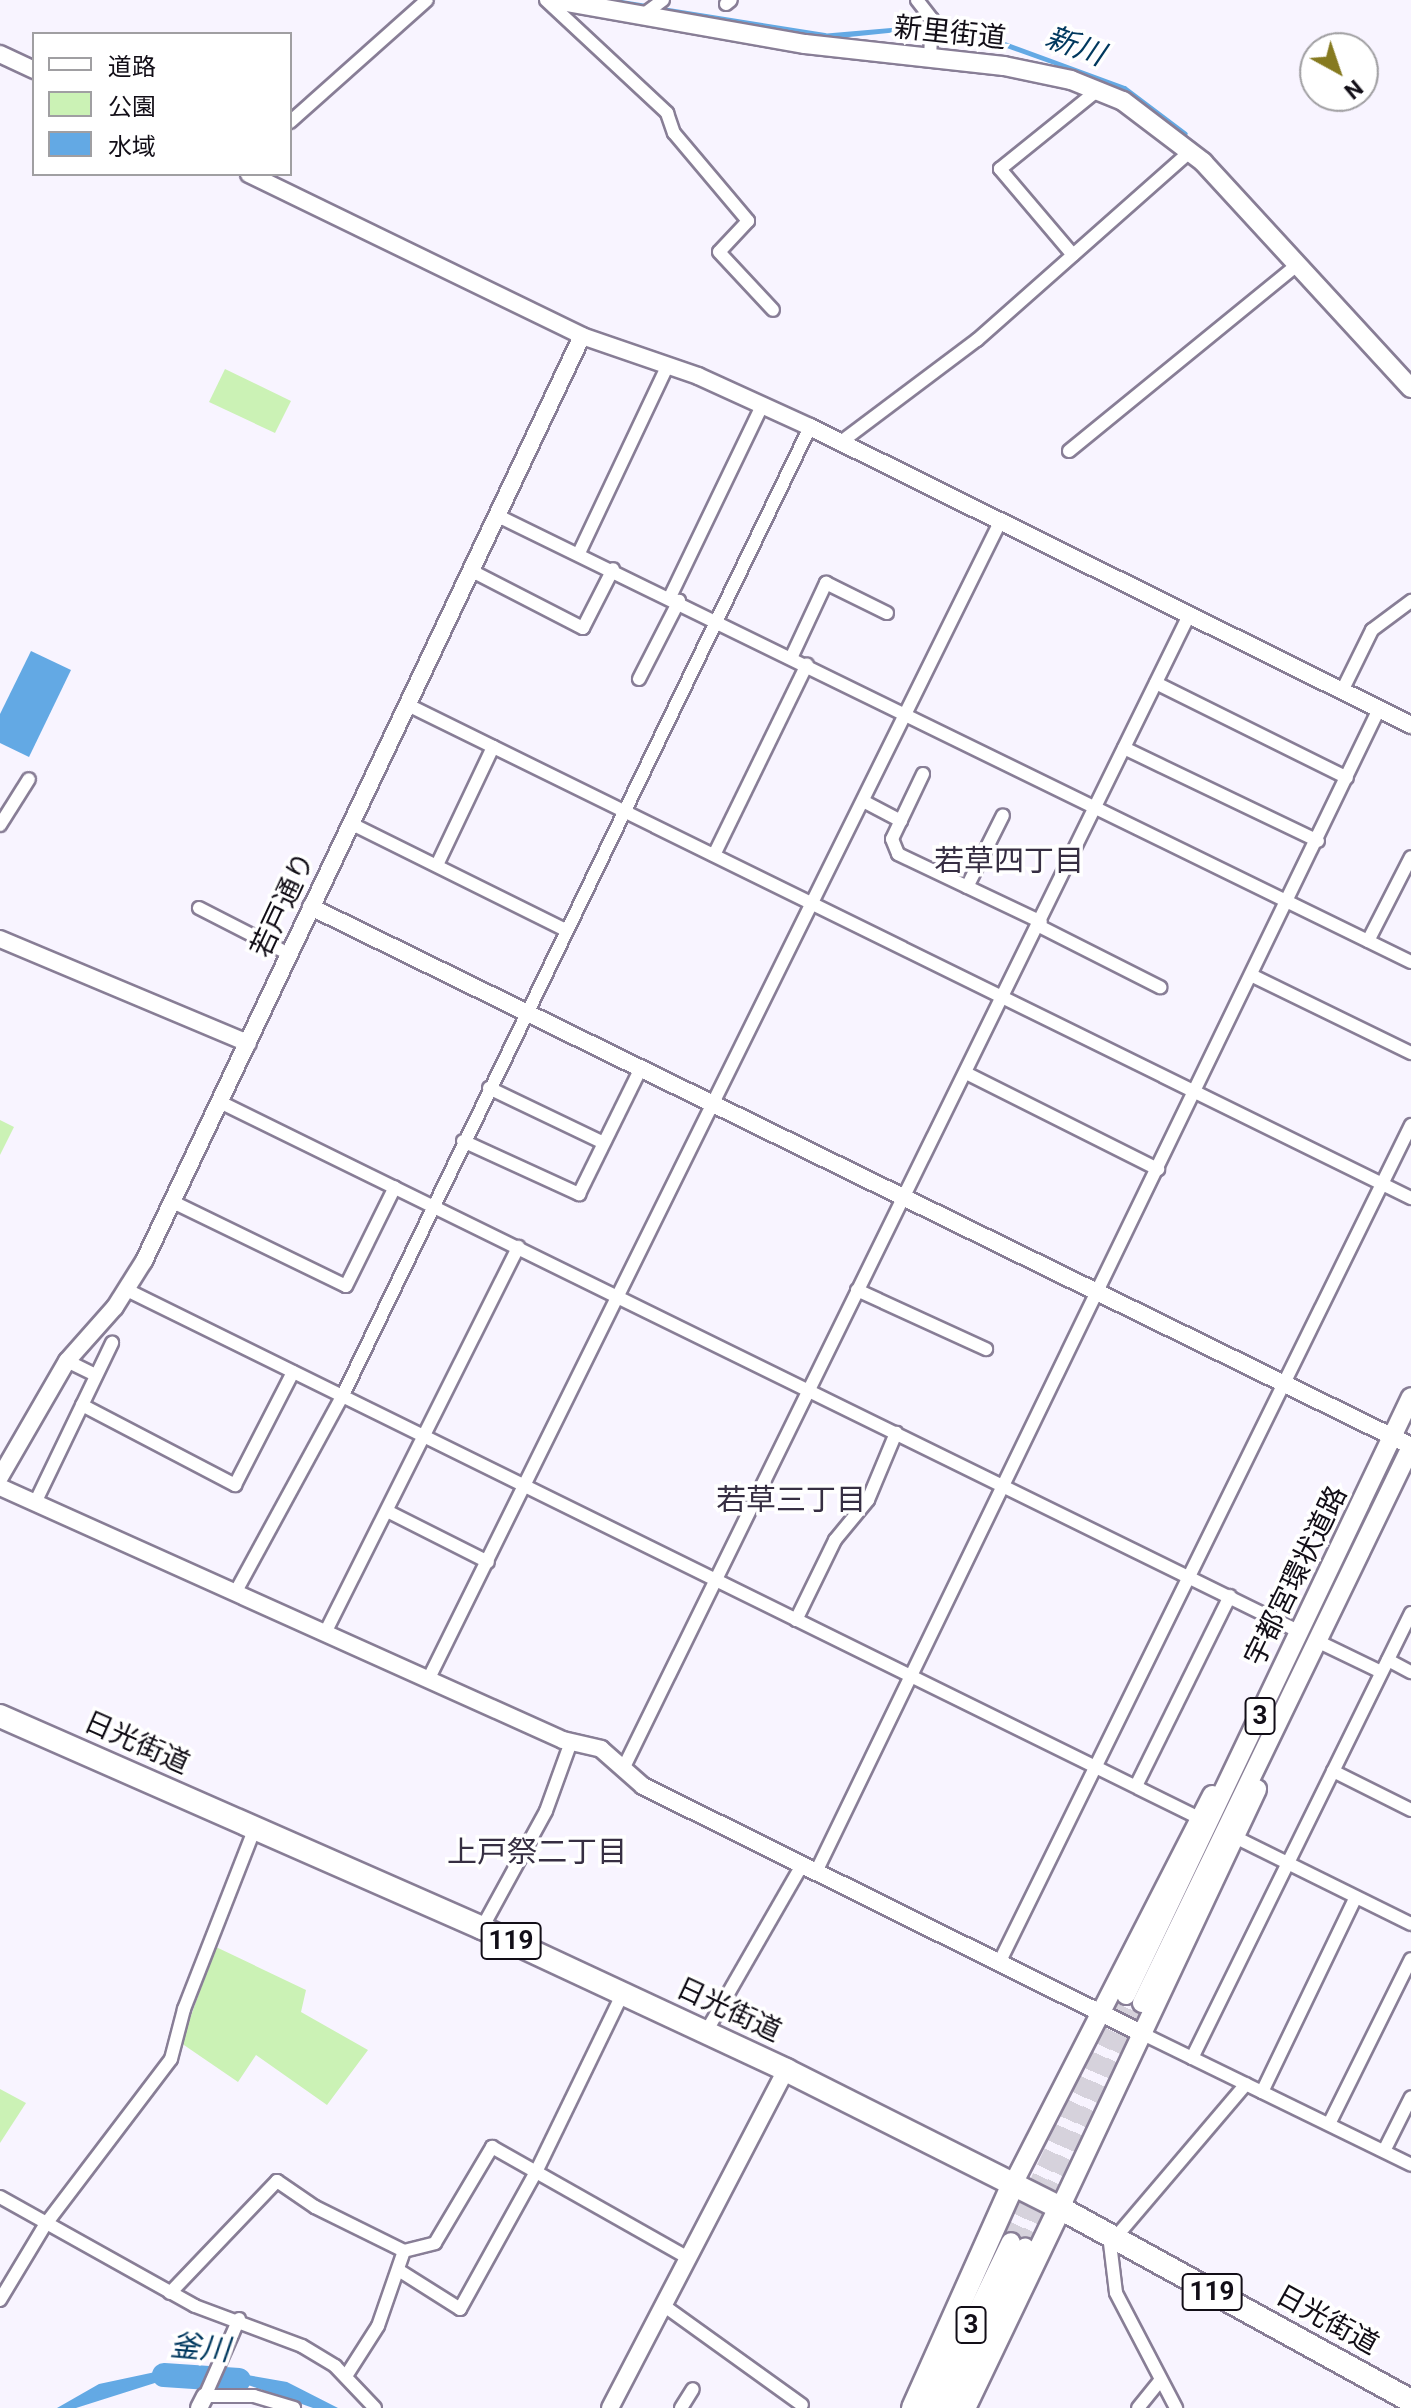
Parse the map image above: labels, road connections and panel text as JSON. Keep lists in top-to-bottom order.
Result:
{
  "streets": {
    "highway": ["日光街道", "119"],
    "main road": ["新里街道", "宇都宮環状道路", "3"],
    "street": ["若戸通り"]
  },
  "crossings": [
    ["宇都宮環状道路", "3"],
    ["3", "日光街道"]
  ],
  "districts": ["若草四丁目", "若草三丁目", "上戸祭二丁目"],
  "water": ["新川", "釜川"],
  "legend": ["道路", "公園", "水域"],
  "north": "bottom right"
}
